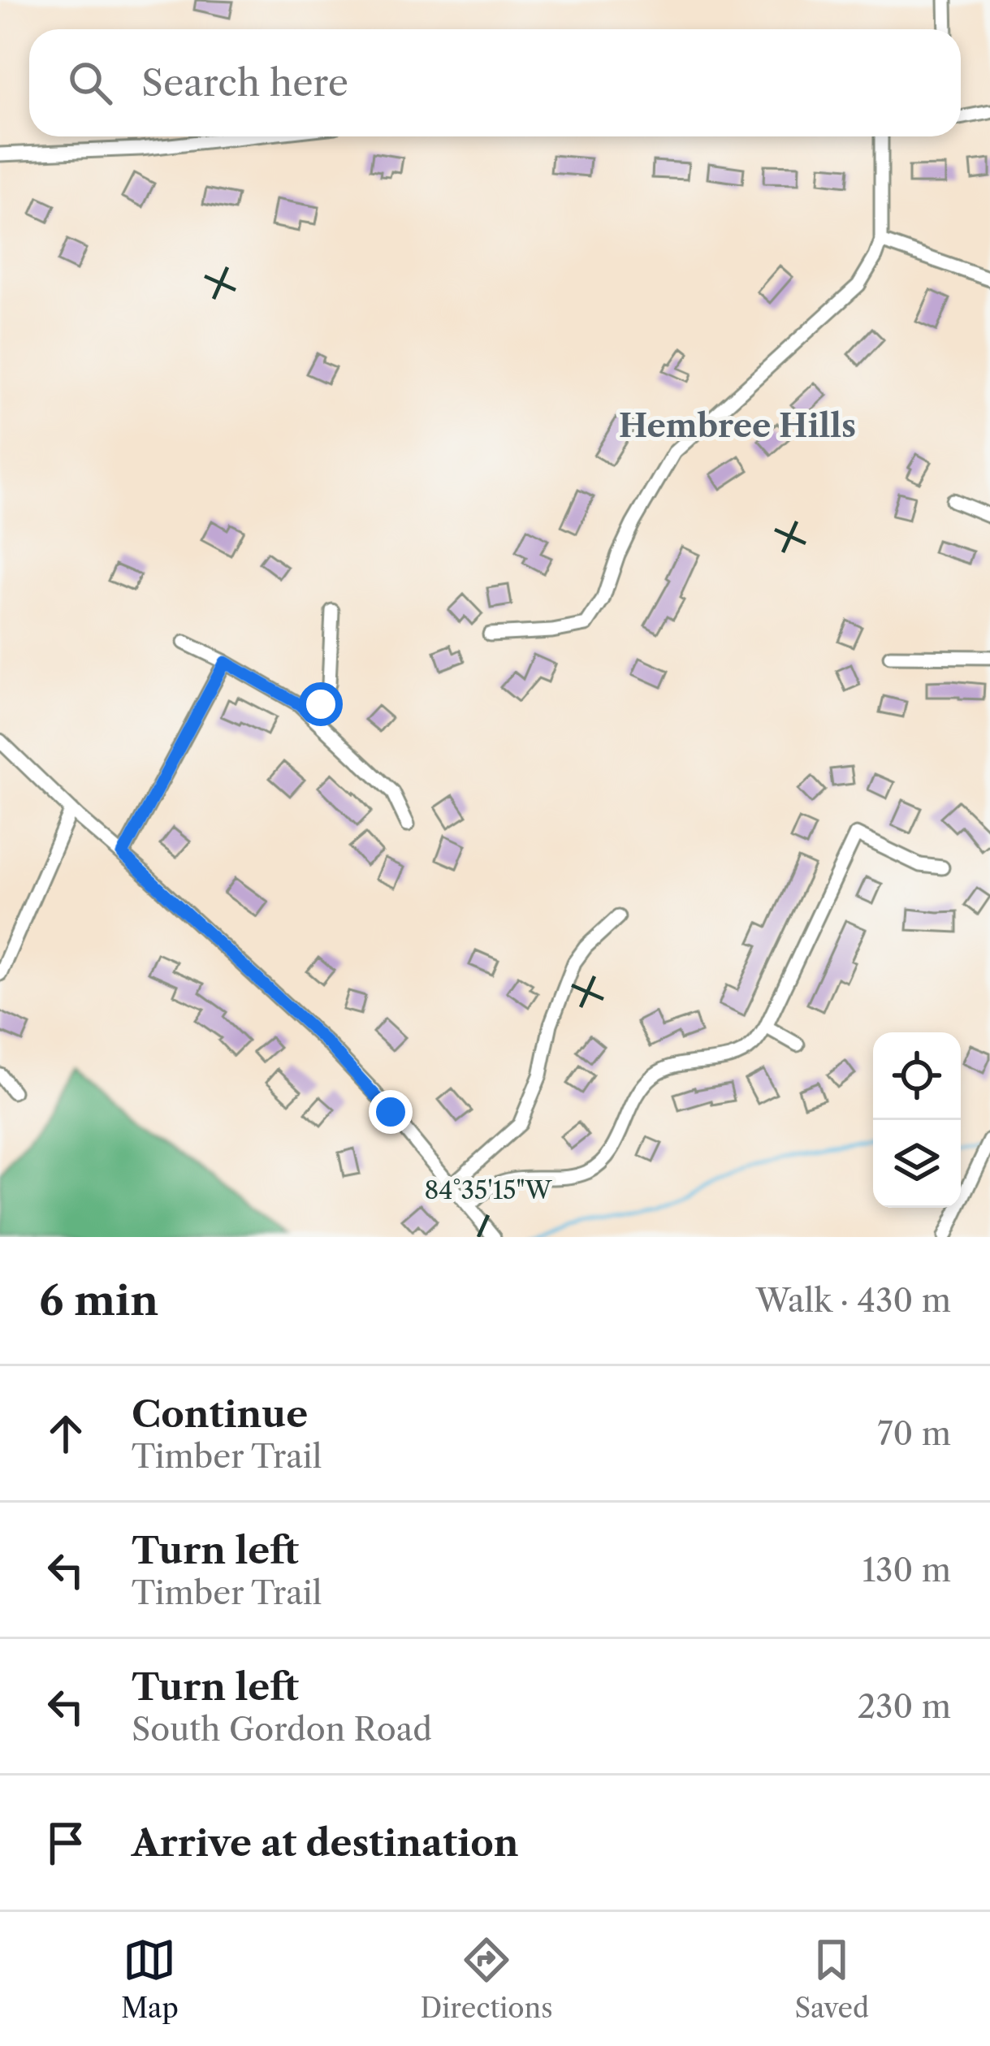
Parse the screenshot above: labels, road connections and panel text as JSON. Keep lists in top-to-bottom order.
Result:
{
  "districts": ["Hembree Hills"],
  "page": {
    "search": "Search here",
    "heading": ["6 min", "Walk · 430 m"],
    "list": [
      ["Continue", "Timber Trail", "70 m"],
      ["Turn left", "Timber Trail", "130 m"],
      ["Turn left", "South Gordon Road", "230 m"],
      "Arrive at destination"
    ],
    "nav": ["Map", "Directions", "Saved"]
  },
  "coordinates": ["84°35'15\"W"]
}
